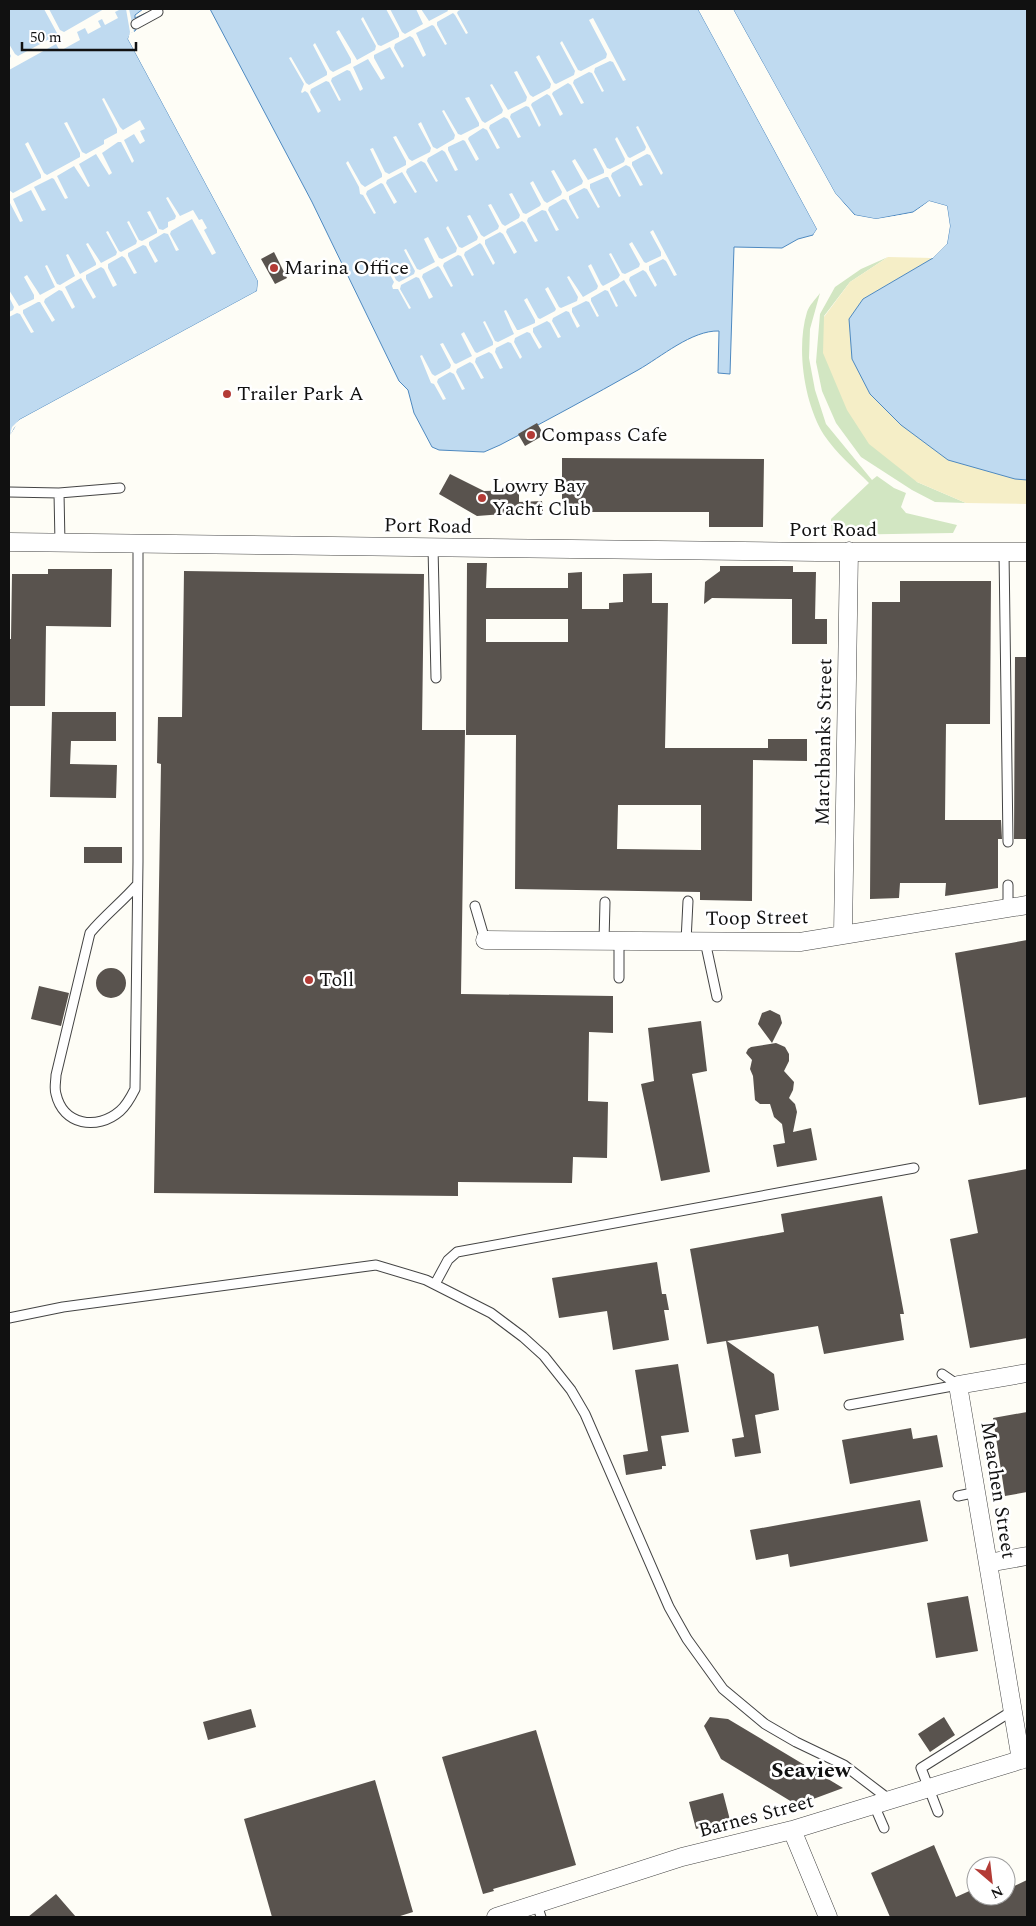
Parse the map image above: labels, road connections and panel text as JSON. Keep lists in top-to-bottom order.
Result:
{
  "streets": {
    "street": [
      "Port Road",
      "Marchbanks Street",
      "Toop Street",
      "Meachen Street",
      "Barnes Street"
    ]
  },
  "crossings": [
    ["Port Road", "Marchbanks Street"],
    ["Marchbanks Street", "Toop Street"],
    ["Meachen Street", "Barnes Street"]
  ],
  "districts": ["Seaview"],
  "places": [
    "Marina Office",
    "Trailer Park A",
    "Compass Cafe",
    "Lowry Bay Yacht Club",
    "Toll"
  ],
  "scale_bar": "50 m",
  "north": "bottom right"
}
